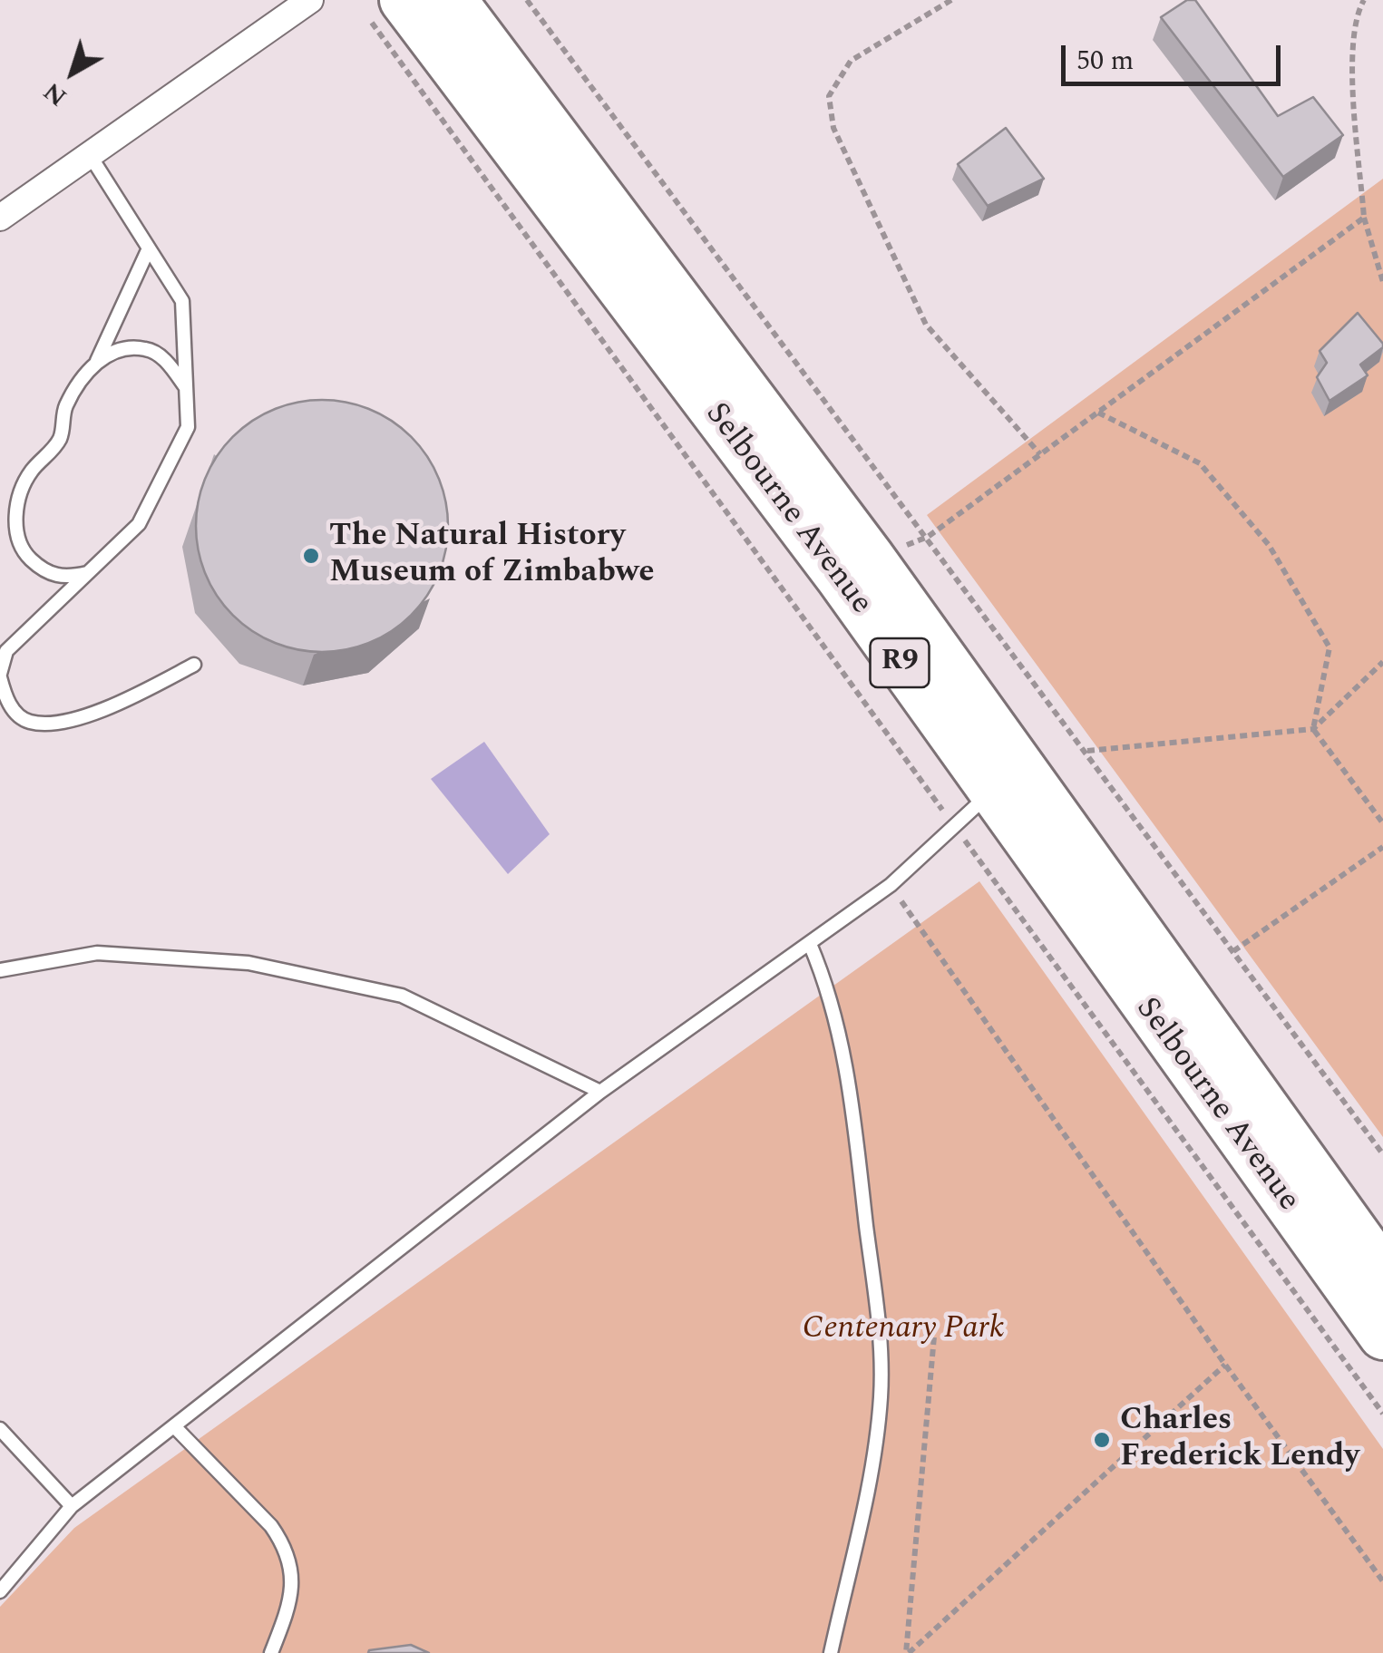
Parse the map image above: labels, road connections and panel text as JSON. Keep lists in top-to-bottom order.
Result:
{
  "streets": {
    "highway": ["Selbourne Avenue", "R9"]
  },
  "parks": ["Centenary Park"],
  "places": ["The Natural History Museum of Zimbabwe", "Charles Frederick Lendy"],
  "scale_bar": "50 m",
  "north": "bottom left"
}
